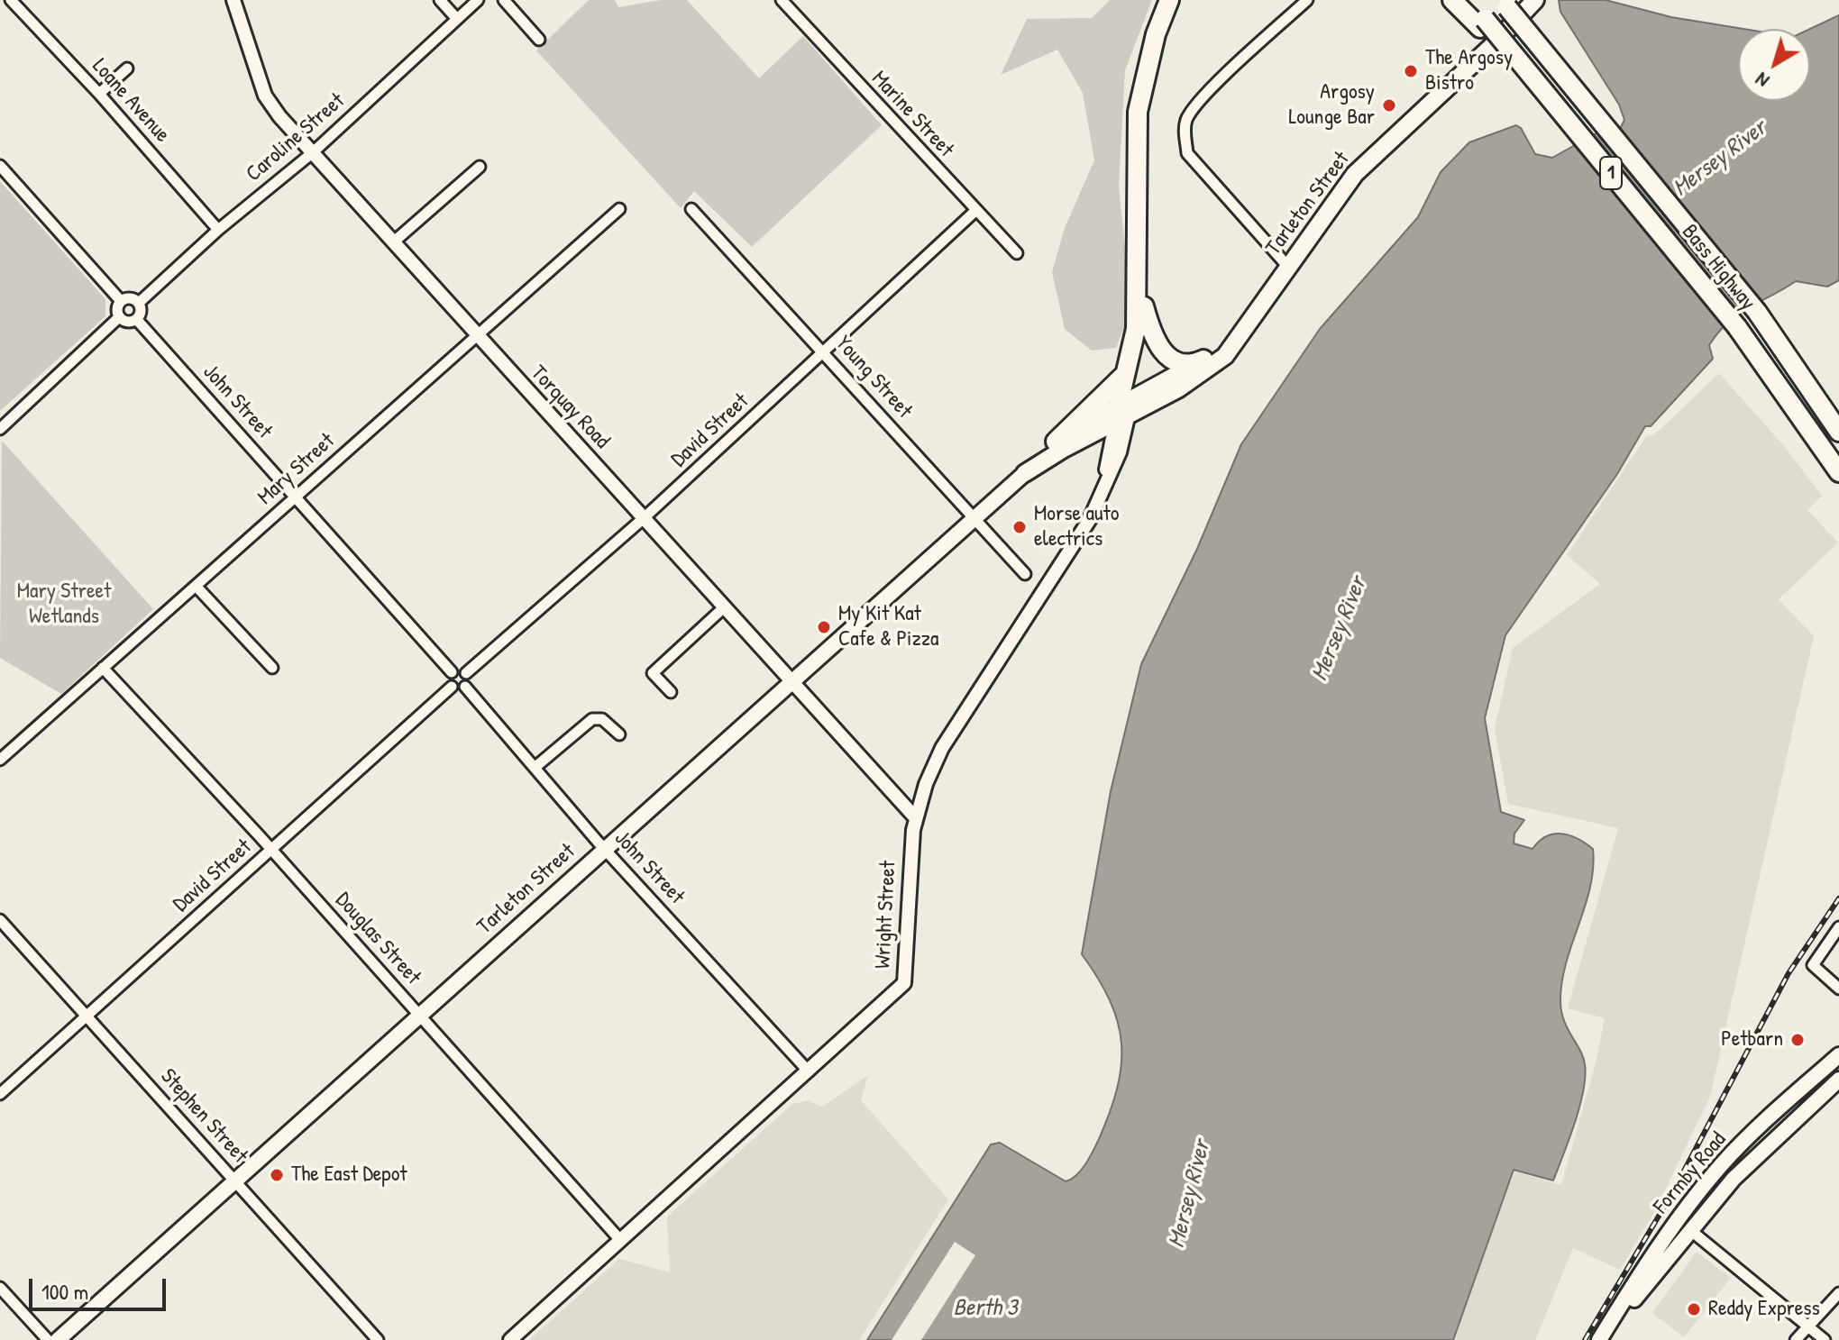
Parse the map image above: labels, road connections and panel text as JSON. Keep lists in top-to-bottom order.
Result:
{
  "streets": {
    "highway": ["1", "Tarleton Street", "Bass Highway"],
    "main road": ["Formby Road"],
    "street": [
      "Loane Avenue",
      "Marine Street",
      "Caroline Street",
      "Young Street",
      "John Street",
      "Torquay Road",
      "David Street",
      "Mary Street",
      "Wright Street",
      "Douglas Street",
      "Stephen Street"
    ]
  },
  "crossings": [
    ["Loane Avenue", "Caroline Street"],
    ["Marine Street", "David Street"],
    ["Caroline Street", "John Street"],
    ["Caroline Street", "Torquay Road"],
    ["Tarleton Street", "Young Street"],
    ["Tarleton Street", "John Street"],
    ["Tarleton Street", "Torquay Road"],
    ["Tarleton Street", "Wright Street"],
    ["Tarleton Street", "Douglas Street"],
    ["Tarleton Street", "Stephen Street"],
    ["Young Street", "David Street"],
    ["John Street", "David Street"],
    ["John Street", "Mary Street"],
    ["John Street", "Wright Street"],
    ["Torquay Road", "David Street"],
    ["Torquay Road", "Mary Street"],
    ["Torquay Road", "Wright Street"],
    ["David Street", "Douglas Street"],
    ["David Street", "Stephen Street"],
    ["Mary Street", "Douglas Street"],
    ["Wright Street", "Douglas Street"]
  ],
  "water": ["Mersey River", "Berth 3"],
  "parks": ["Mary Street Wetlands"],
  "places": [
    "The Argosy Bistro",
    "Argosy Lounge Bar",
    "Morse auto electrics",
    "My Kit Kat Cafe & Pizza",
    "Petbarn",
    "The East Depot",
    "Reddy Express"
  ],
  "scale_bar": "100 m",
  "north": "bottom left"
}
